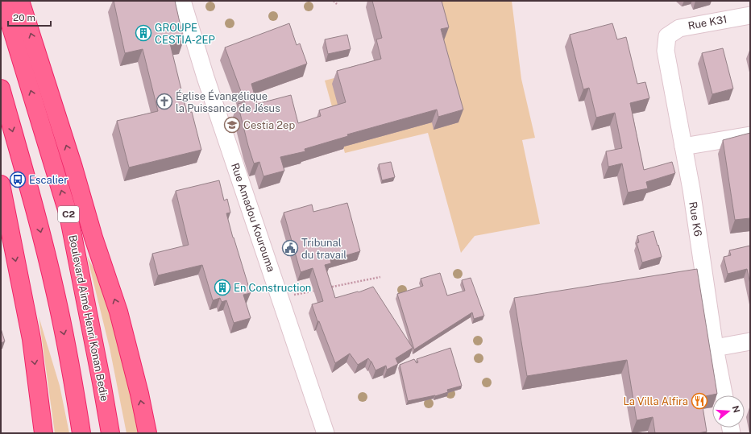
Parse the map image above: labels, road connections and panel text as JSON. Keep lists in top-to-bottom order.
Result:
{
  "streets": {
    "highway": ["C2", "Boulevard Aimé Henri Konan Bedie"],
    "street": ["Rue K31", "Rue Amadou Kourouma", "Rue K6"]
  },
  "crossings": [
    ["Rue K31", "Rue K6"]
  ],
  "places": {
    "building": ["GROUPE CESTIA-2EP", "En Construction"],
    "church": ["Église Évangélique la Puissance de Jésus"],
    "school or university": ["Cestia 2ep"],
    "bus stop": ["Escalier"],
    "public building": ["Tribunal du travail"],
    "restaurant": ["La Villa Alfira"]
  },
  "scale_bar": "20 m",
  "north": "right"
}
